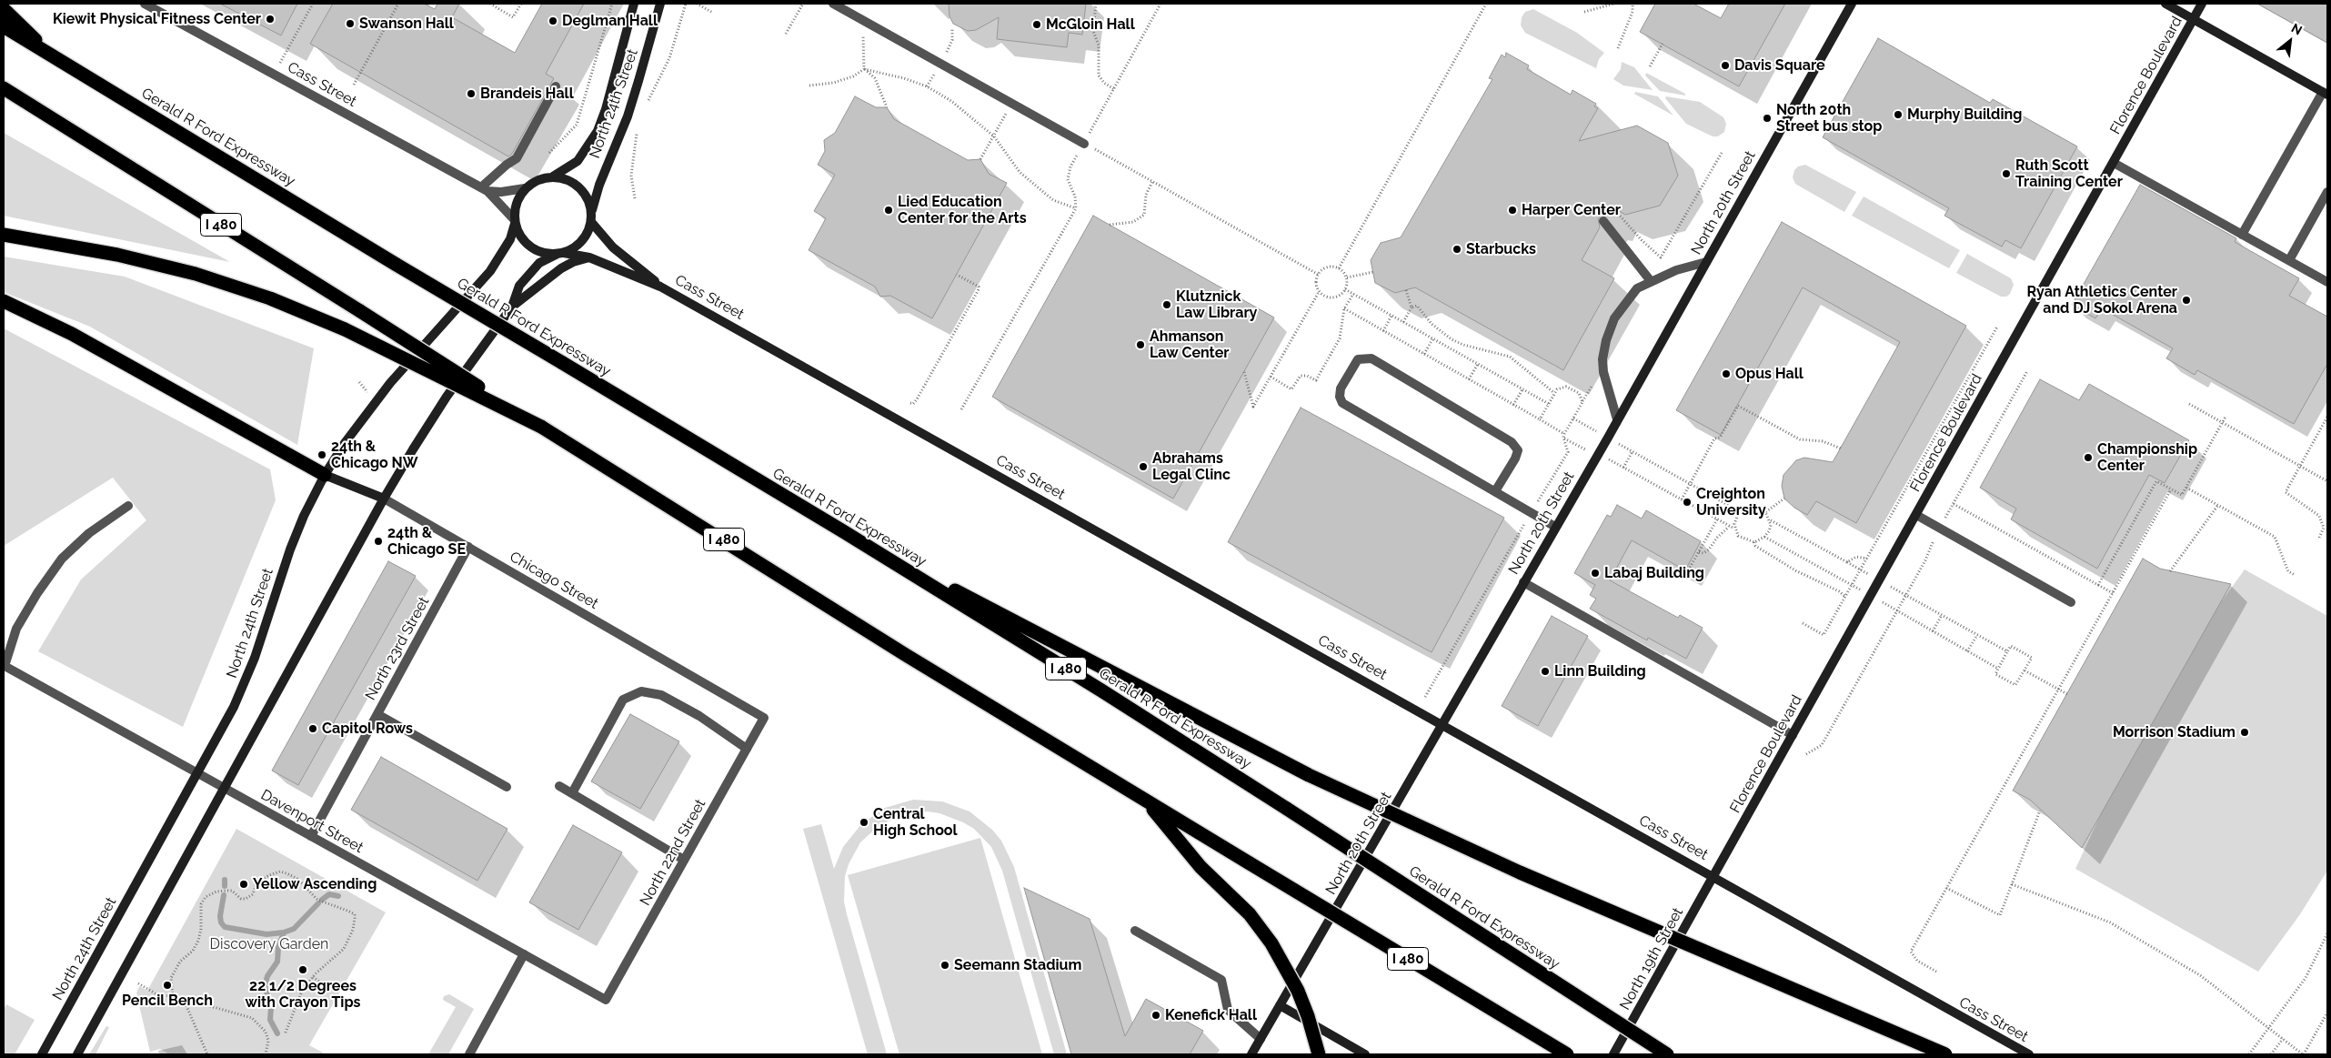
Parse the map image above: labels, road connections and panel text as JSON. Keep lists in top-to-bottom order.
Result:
{
  "streets": {
    "highway": ["Gerald R Ford Expressway", "I 480"],
    "main road": [
      "Florence Boulevard",
      "Cass Street",
      "North 24th Street",
      "North 20th Street",
      "Chicago Street",
      "North 19th Street"
    ],
    "street": ["North 23rd Street", "Davenport Street", "North 22nd Street"]
  },
  "crossings": [
    ["Florence Boulevard", "Cass Street"],
    ["Florence Boulevard", "North 19th Street"],
    ["Cass Street", "North 24th Street"],
    ["Cass Street", "North 20th Street"],
    ["Cass Street", "North 19th Street"],
    ["North 24th Street", "Chicago Street"],
    ["North 24th Street", "Davenport Street"],
    ["Chicago Street", "North 23rd Street"],
    ["Chicago Street", "North 22nd Street"],
    ["North 23rd Street", "Davenport Street"],
    ["Davenport Street", "North 22nd Street"]
  ],
  "parks": ["Discovery Garden"],
  "places": [
    "Kiewit Physical Fitness Center",
    "Deglman Hall",
    "Swanson Hall",
    "McGloin Hall",
    "Davis Square",
    "Brandeis Hall",
    "Murphy Building",
    "North 20th Street bus stop",
    "Ruth Scott Training Center",
    "Lied Education Center for the Arts",
    "Harper Center",
    "Starbucks",
    "Ryan Athletics Center and DJ Sokol Arena",
    "Klutznick Law Library",
    "Ahmanson Law Center",
    "Opus Hall",
    "24th & Chicago NW",
    "Championship Center",
    "Abrahams Legal Clinc",
    "Creighton University",
    "24th & Chicago SE",
    "Labaj Building",
    "Linn Building",
    "Capitol Rows",
    "Morrison Stadium",
    "Central High School",
    "Yellow Ascending",
    "Seemann Stadium",
    "22 1/2 Degrees with Crayon Tips",
    "Pencil Bench",
    "Kenefick Hall"
  ],
  "north": "top right"
}
